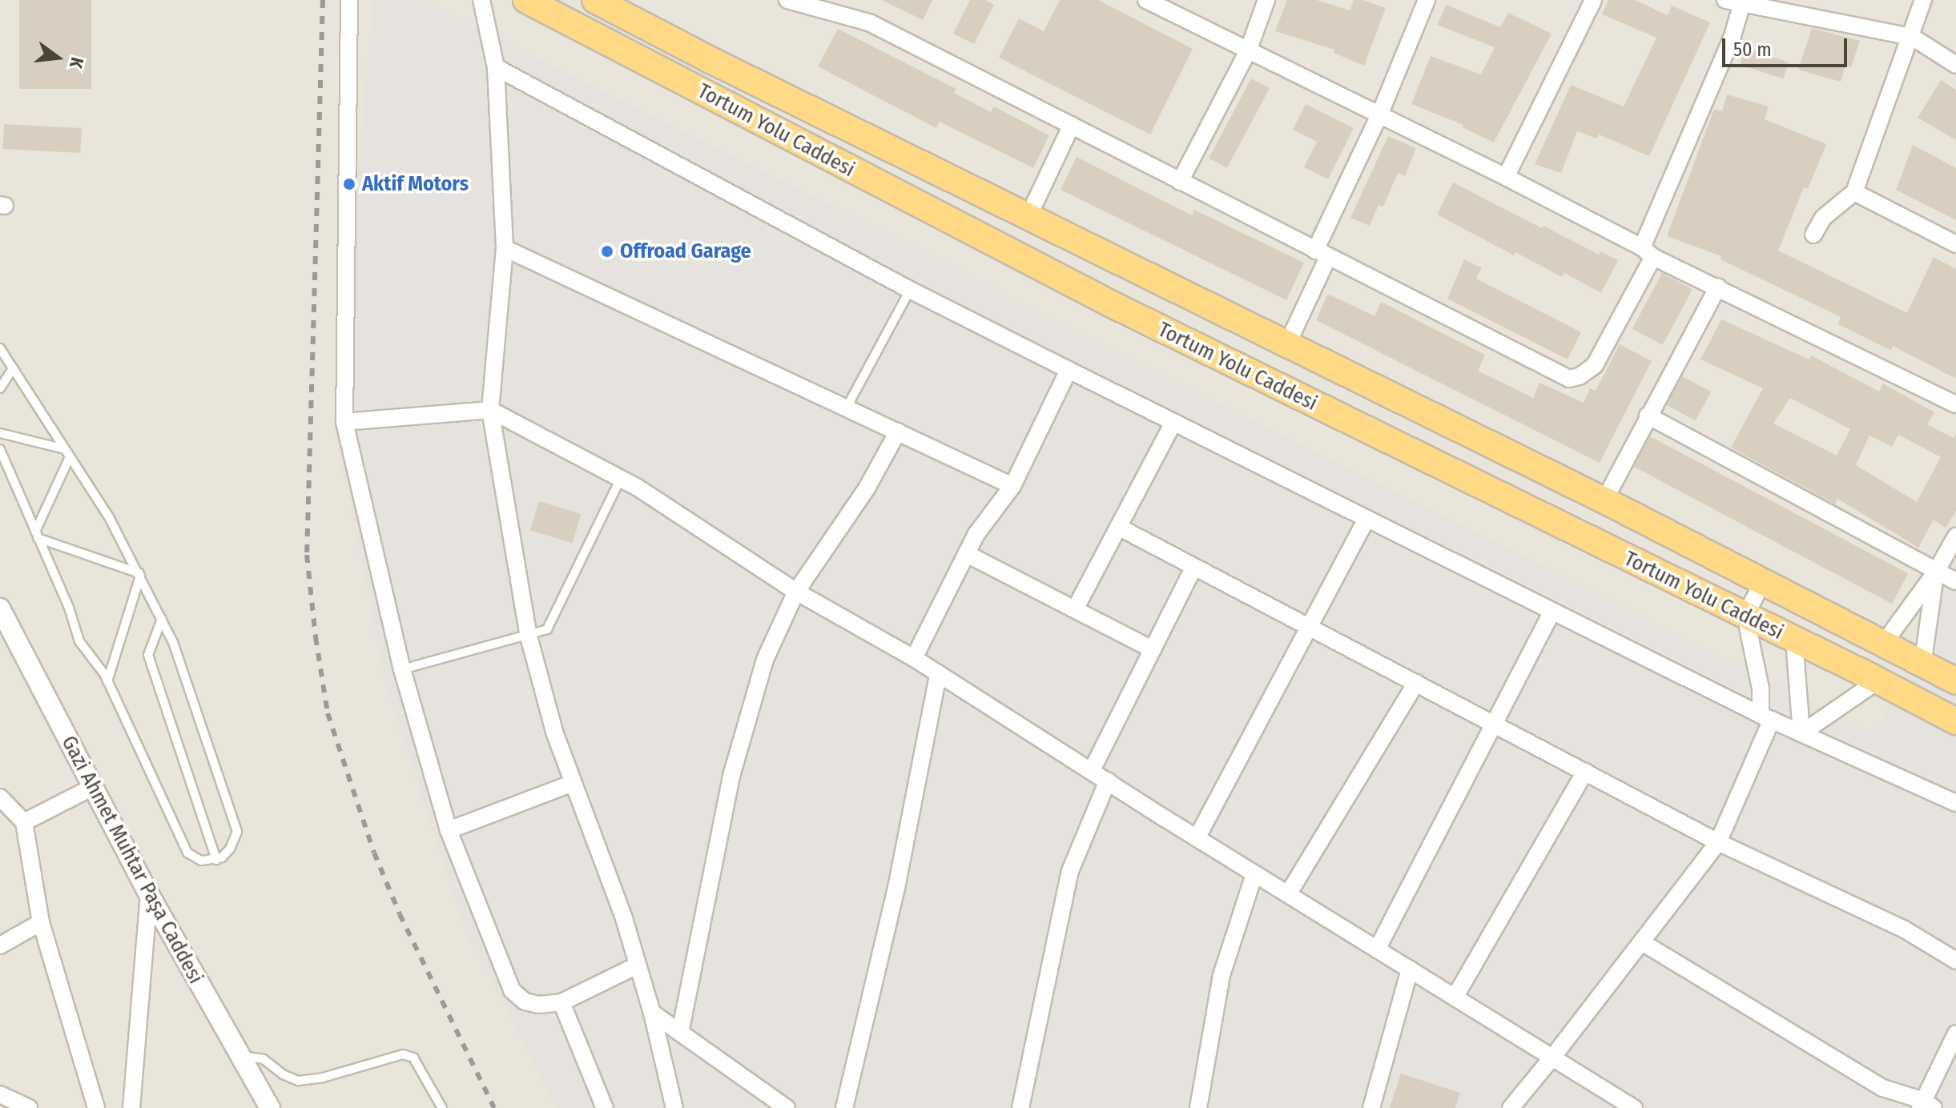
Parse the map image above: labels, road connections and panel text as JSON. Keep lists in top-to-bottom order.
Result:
{
  "streets": {
    "highway": ["Tortum Yolu Caddesi"],
    "street": ["Gazi Ahmet Muhtar Paşa Caddesi"]
  },
  "places": ["Aktif Motors", "Offroad Garage"],
  "scale_bar": "50 m",
  "north": "right"
}
